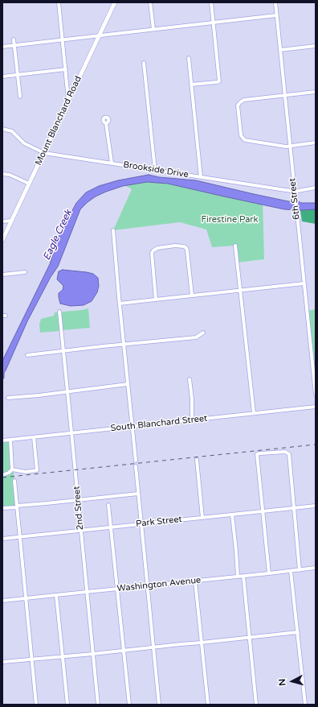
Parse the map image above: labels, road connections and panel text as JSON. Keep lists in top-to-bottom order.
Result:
{
  "streets": {
    "main road": ["Mount Blanchard Road"],
    "street": [
      "Brookside Drive",
      "6th Street",
      "South Blanchard Street",
      "2nd Street",
      "Park Street",
      "Washington Avenue"
    ]
  },
  "crossings": [
    ["Mount Blanchard Road", "Brookside Drive"],
    ["Brookside Drive", "6th Street"],
    ["South Blanchard Street", "2nd Street"],
    ["2nd Street", "Park Street"],
    ["2nd Street", "Washington Avenue"]
  ],
  "water": ["Eagle Creek"],
  "parks": ["Firestine Park"],
  "north": "left"
}
